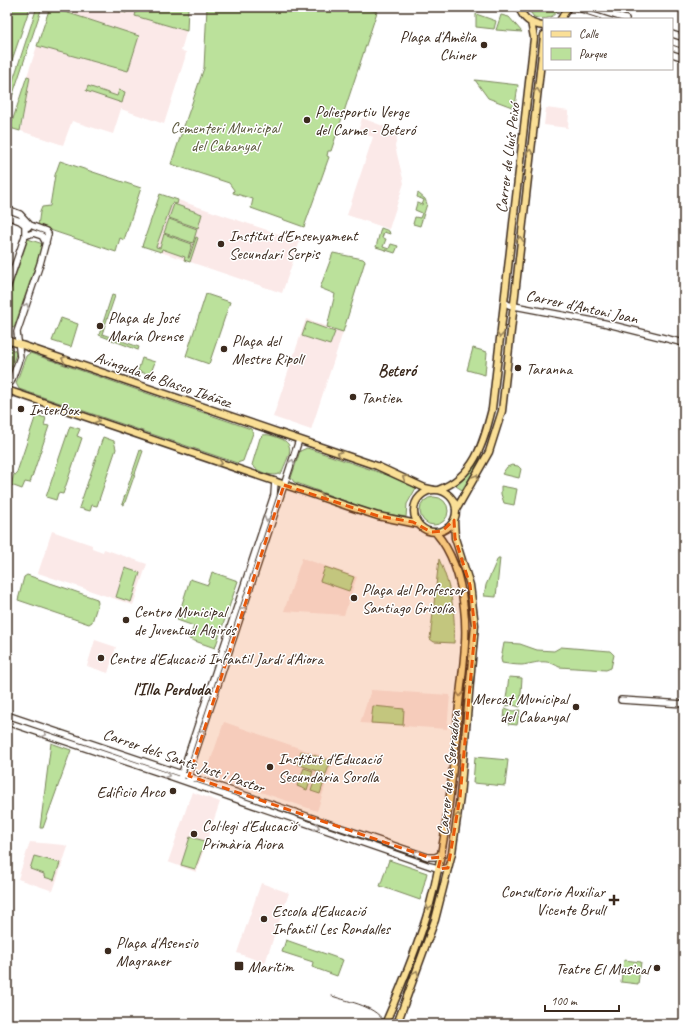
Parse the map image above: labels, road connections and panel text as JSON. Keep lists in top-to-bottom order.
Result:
{
  "streets": {
    "main road": ["Carrer de Lluís Peixó", "Avinguda de Blasco Ibáñez", "Carrer de la Serradora"],
    "street": ["Carrer d'Antoni Joan", "Carrer dels Sants Just i Pastor"]
  },
  "crossings": [
    ["Carrer de Lluís Peixó", "Carrer d'Antoni Joan"],
    ["Carrer de Lluís Peixó", "Avinguda de Blasco Ibáñez"],
    ["Carrer de Lluís Peixó", "Carrer de la Serradora"],
    ["Avinguda de Blasco Ibáñez", "Carrer de la Serradora"],
    ["Carrer dels Sants Just i Pastor", "Carrer de la Serradora"]
  ],
  "districts": ["Beteró", "l'Illa Perduda"],
  "parks": ["Cementeri Municipal del Cabanyal"],
  "places": {
    "other": [
      "Plaça d'Amèlia Chiner",
      "Poliesportiu Verge del Carme - Beteró",
      "Institut d'Ensenyament Secundari Serpis",
      "Plaça de José María Orense",
      "Plaça del Mestre Ripoll",
      "Taranna",
      "Tantien",
      "InterBox",
      "Plaça del Professor Santiago Grisolía",
      "Centro Municipal de Juventud Algirós",
      "Centre d'Educació Infantil Jardí d'Aiora",
      "Mercat Municipal del Cabanyal",
      "Institut d'Educació Secundària Sorolla",
      "Edificio Arco",
      "Col·legi d'Educació Primària Aiora",
      "Escola d'Educació Infantil Les Rondalles",
      "Plaça d'Asensio Magraner",
      "Teatre El Musical"
    ],
    "health": ["Consultorio Auxiliar Vicente Brull"],
    "transit": ["Marítim"]
  },
  "legend": ["Calle", "Parque"],
  "scale_bar": "100 m"
}
